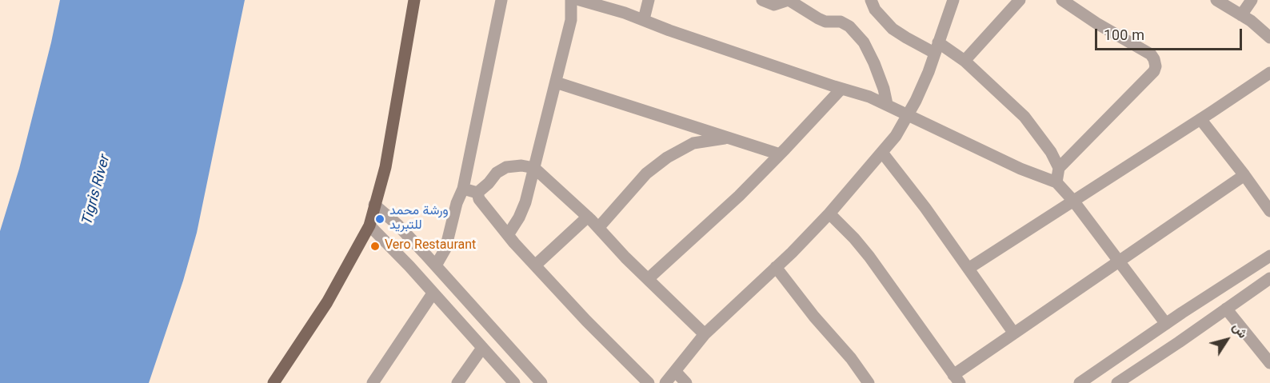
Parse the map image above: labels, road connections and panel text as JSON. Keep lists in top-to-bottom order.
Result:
{
  "water": ["Tigris River"],
  "places": ["ورشة محمد للتبريد", "Vero Restaurant"],
  "scale_bar": "100 m",
  "north": "top right"
}
